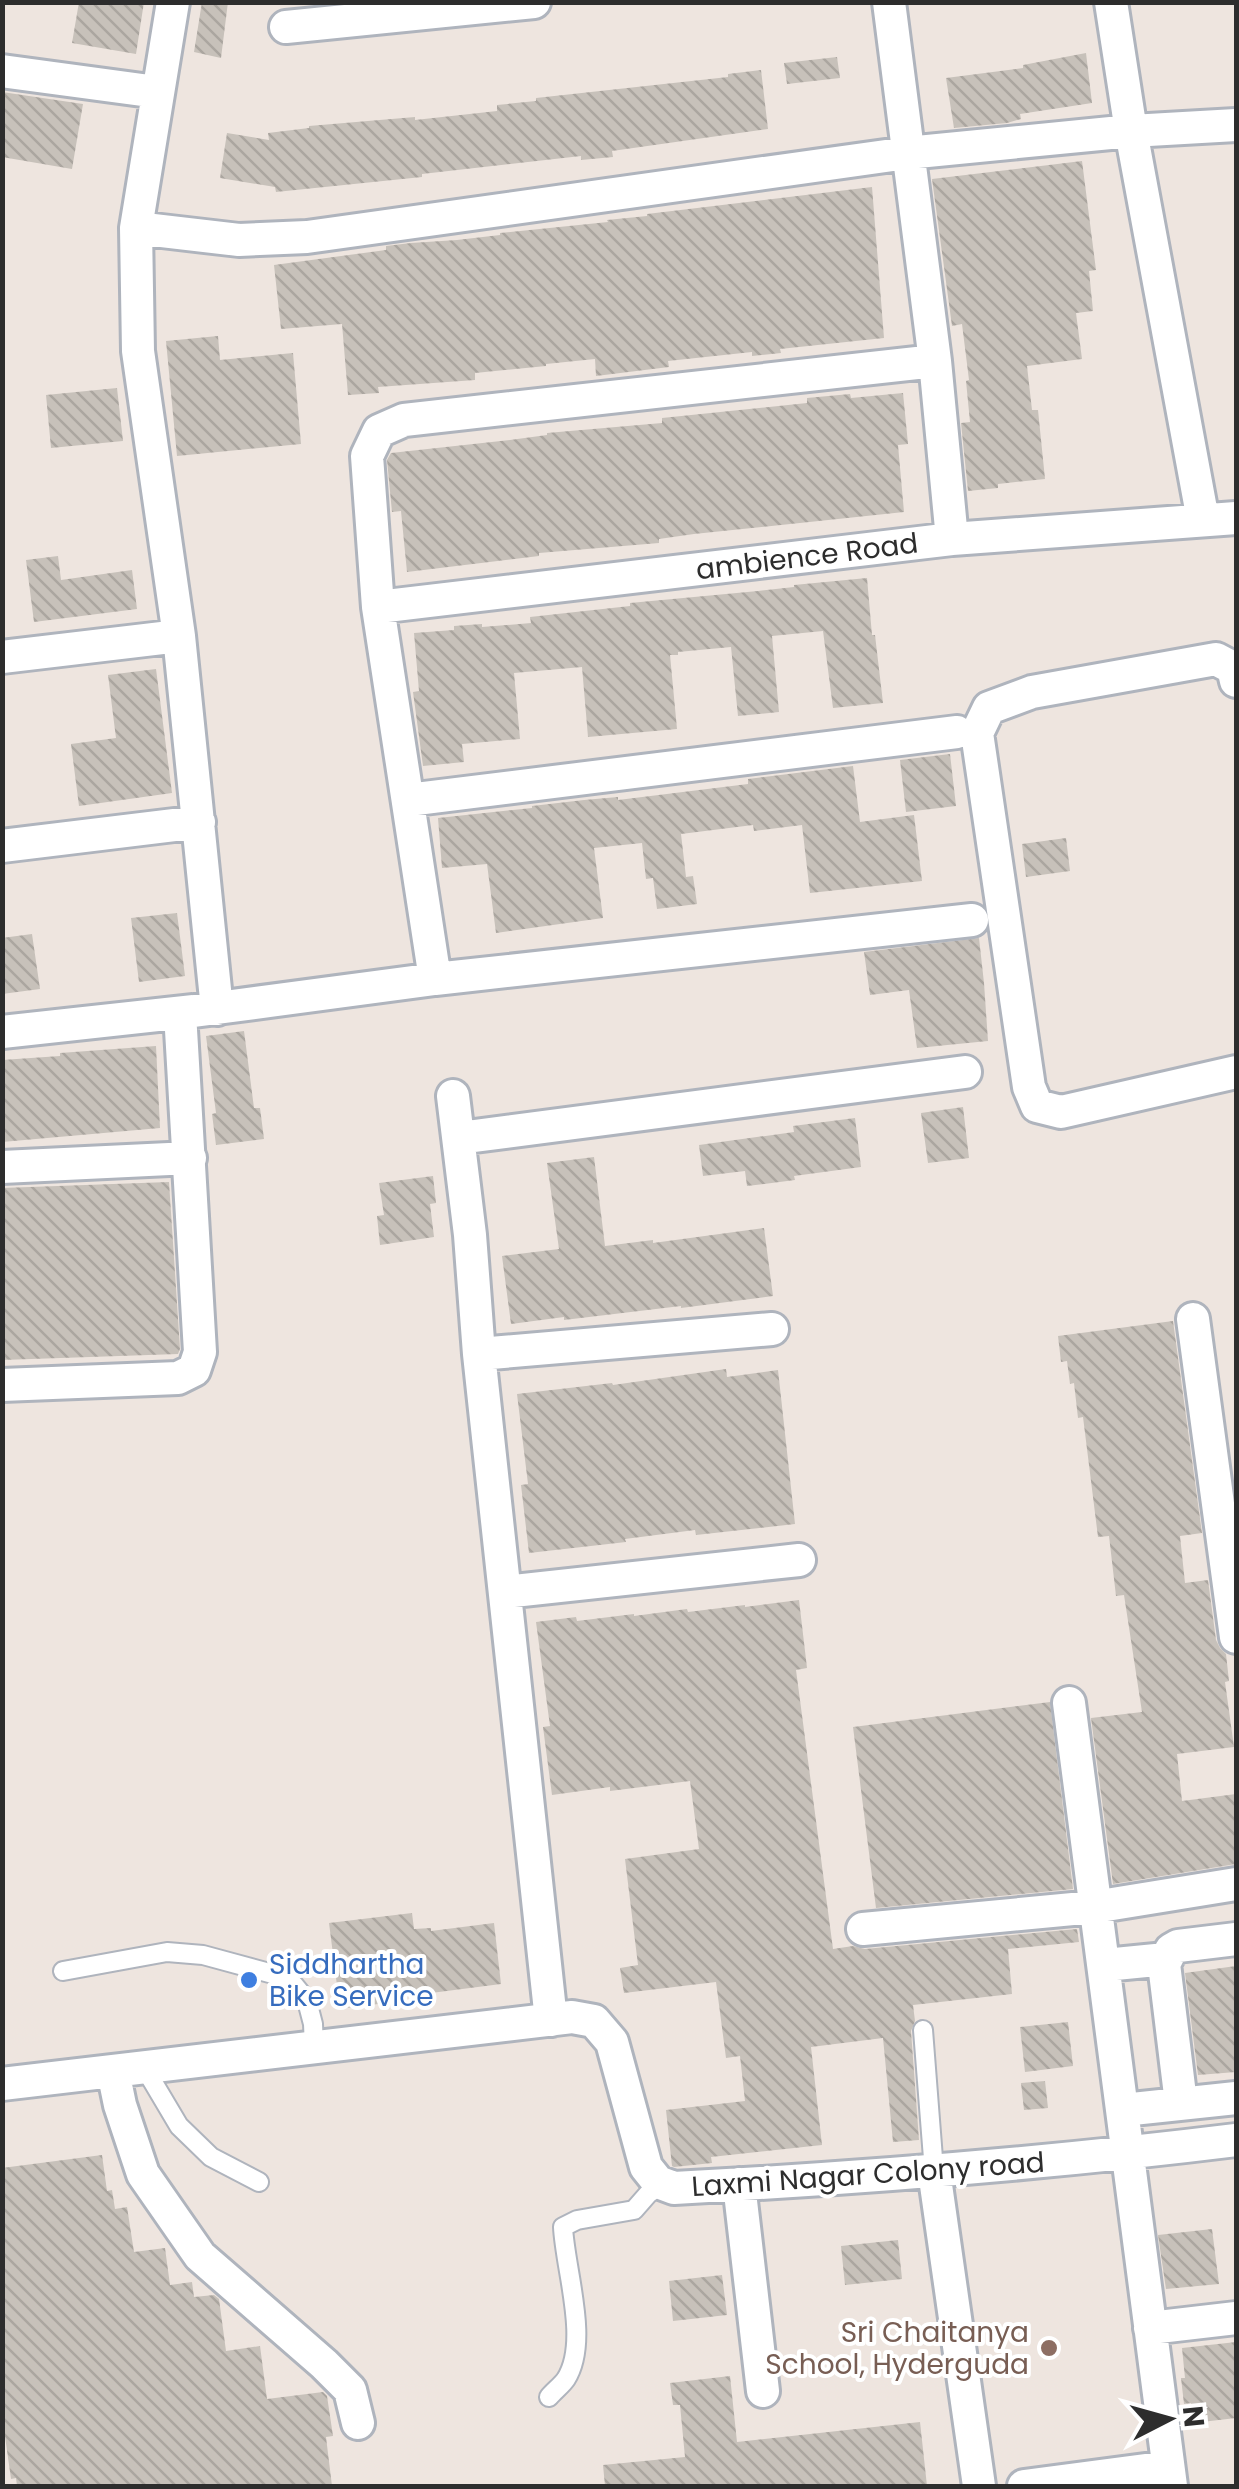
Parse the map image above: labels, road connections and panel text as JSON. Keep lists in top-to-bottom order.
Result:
{
  "streets": {
    "street": ["ambience Road", "Laxmi Nagar Colony road"]
  },
  "places": ["Siddhartha Bike Service", "Sri Chaitanya School, Hyderguda"],
  "north": "right"
}
